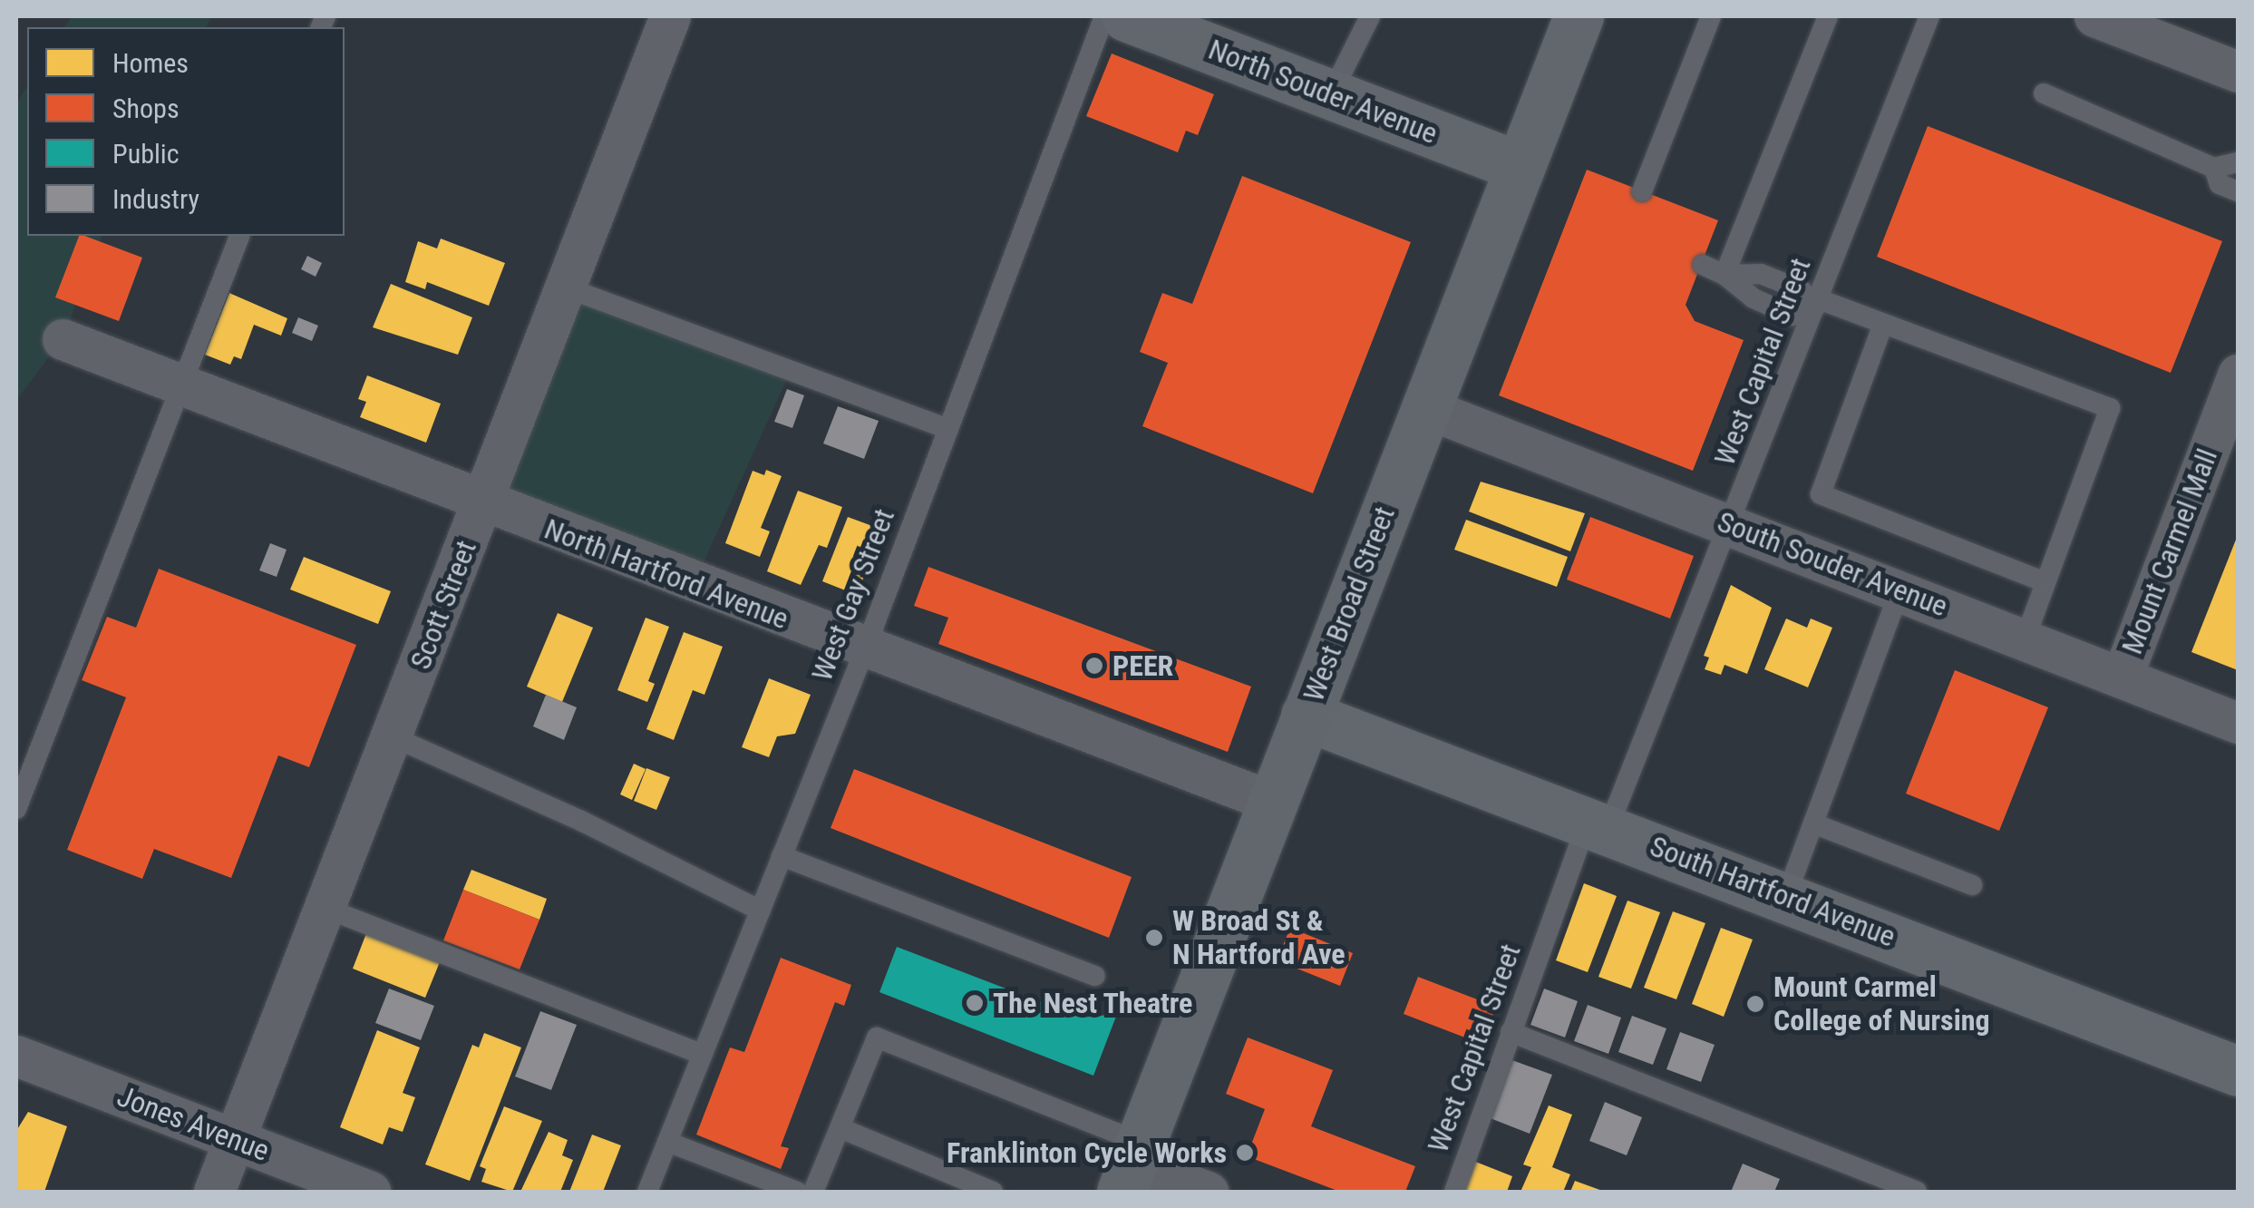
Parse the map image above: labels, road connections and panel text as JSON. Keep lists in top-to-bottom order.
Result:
{
  "streets": {
    "main road": ["North Souder Avenue", "West Broad Street"],
    "street": [
      "Mount Carmel Mall",
      "South Souder Avenue",
      "North Hartford Avenue",
      "Scott Street",
      "South Hartford Avenue",
      "Jones Avenue"
    ],
    "lane": ["West Capital Street", "West Gay Street"]
  },
  "crossings": [
    ["North Souder Avenue", "West Broad Street"],
    ["West Capital Street", "South Souder Avenue"],
    ["West Capital Street", "South Hartford Avenue"],
    ["Mount Carmel Mall", "South Souder Avenue"],
    ["South Souder Avenue", "West Broad Street"],
    ["North Hartford Avenue", "West Gay Street"],
    ["North Hartford Avenue", "West Broad Street"],
    ["North Hartford Avenue", "Scott Street"],
    ["West Broad Street", "South Hartford Avenue"],
    ["Scott Street", "Jones Avenue"]
  ],
  "places": [
    "PEER",
    "W Broad St & N Hartford Ave",
    "The Nest Theatre",
    "Mount Carmel College of Nursing",
    "Franklinton Cycle Works"
  ],
  "legend": [
    "Homes",
    "Shops",
    "Public",
    "Industry"
  ]
}
